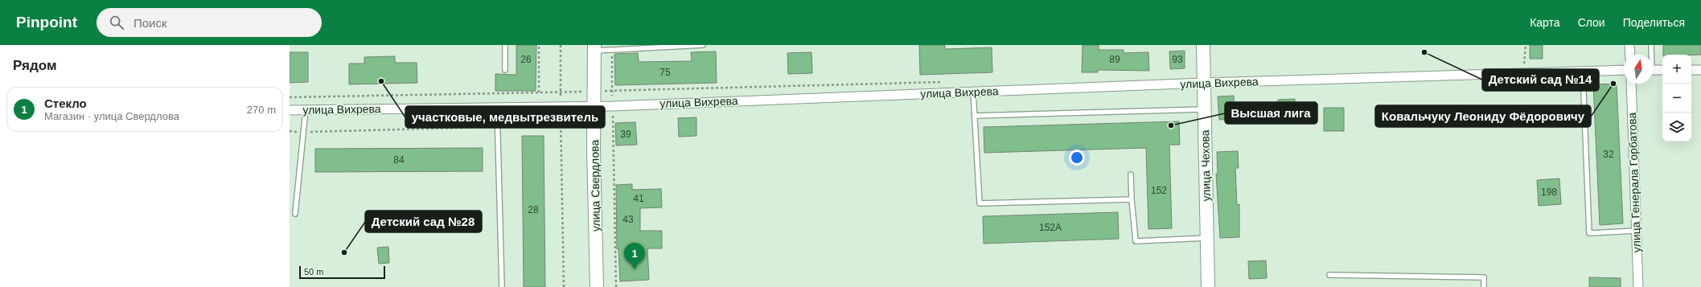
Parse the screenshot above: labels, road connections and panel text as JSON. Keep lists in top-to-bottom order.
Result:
{
  "streets": {
    "street": [
      "улица Вихрева",
      "улица Чехова",
      "улица Генерала Горбатова",
      "улица Свердлова"
    ]
  },
  "crossings": [
    ["улица Вихрева", "улица Чехова"],
    ["улица Вихрева", "улица Свердлова"]
  ],
  "places": [
    "Детский сад №14",
    "участковые, медвытрезвитель",
    "Ковальчуку Леониду Фёдоровичу",
    "Высшая лига",
    "Детский сад №28"
  ],
  "house_numbers": [
    "26",
    "89",
    "93",
    "75",
    "39",
    "32",
    "84",
    "152",
    "198",
    "41",
    "28",
    "43",
    "152А"
  ],
  "scale_bar": "50 m",
  "north": "top",
  "page": {
    "header": "Pinpoint",
    "search": "Поиск",
    "nav": ["Карта", "Слои", "Поделиться"],
    "heading": "Рядом",
    "map_buttons": ["+", "−"],
    "list": [
      {
        "mark": "1",
        "name": "Стекло",
        "note": "Магазин · улица Свердлова",
        "value": "270 m"
      }
    ],
    "pins": "1",
    "scale": "50 m"
  }
}
